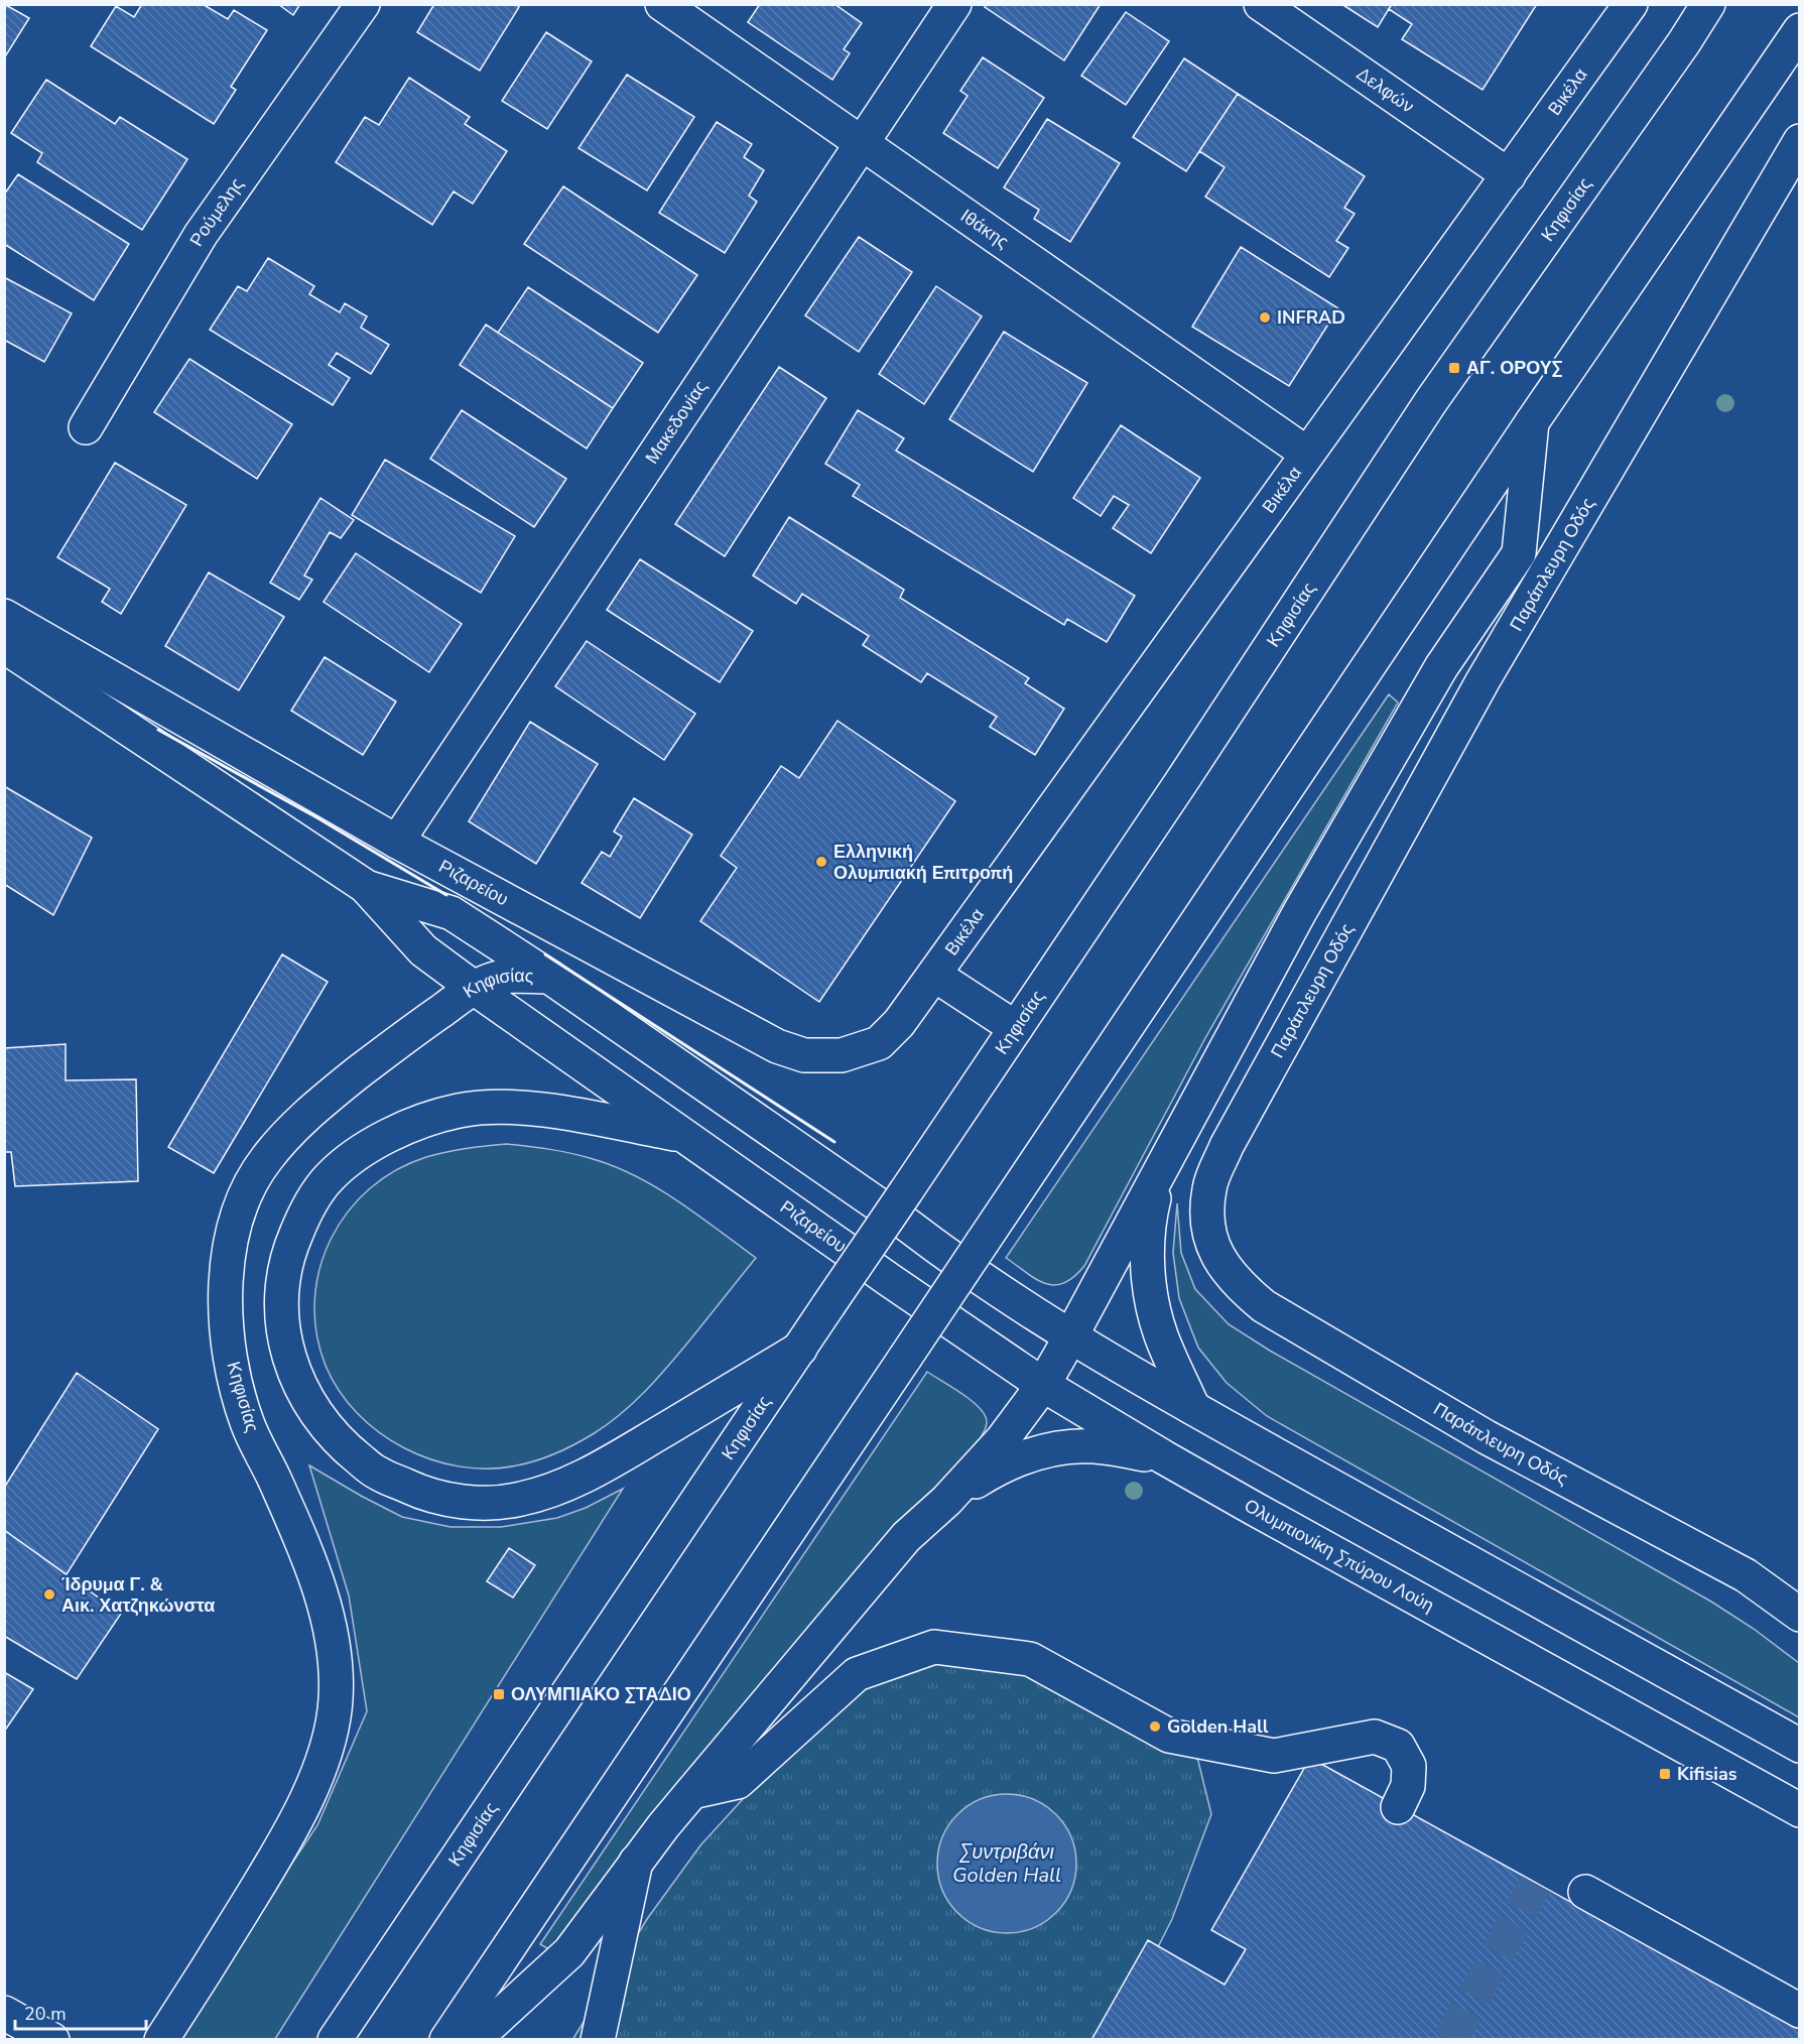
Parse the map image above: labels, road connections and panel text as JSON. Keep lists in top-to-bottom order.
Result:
{
  "streets": {
    "main road": [
      "Δελφών",
      "Βικέλα",
      "Κηφισίας",
      "Ρούμελης",
      "Ιθάκης",
      "Μακεδονίας",
      "Παράπλευρη Οδός",
      "Ριζαρείου",
      "Ολυμπιονίκη Σπύρου Λούη"
    ]
  },
  "crossings": [
    ["Δελφών", "Βικέλα"],
    ["Βικέλα", "Ιθάκης"],
    ["Βικέλα", "Ριζαρείου"],
    ["Κηφισίας", "Ριζαρείου"],
    ["Ιθάκης", "Μακεδονίας"],
    ["Μακεδονίας", "Ριζαρείου"],
    ["Ριζαρείου", "Ολυμπιονίκη Σπύρου Λούη"]
  ],
  "water": ["Συντριβάνι Golden Hall"],
  "places": {
    "other": [
      "INFRAD",
      "Ελληνική Ολυμπιακή Επιτροπή",
      "Ίδρυμα Γ. & Αικ. Χατζηκώνστα",
      "Golden Hall"
    ],
    "transit": ["ΑΓ. ΟΡΟΥΣ", "ΟΛΥΜΠΙΑΚΟ ΣΤΑΔΙΟ", "Kifisias"]
  },
  "scale_bar": "20 m"
}
